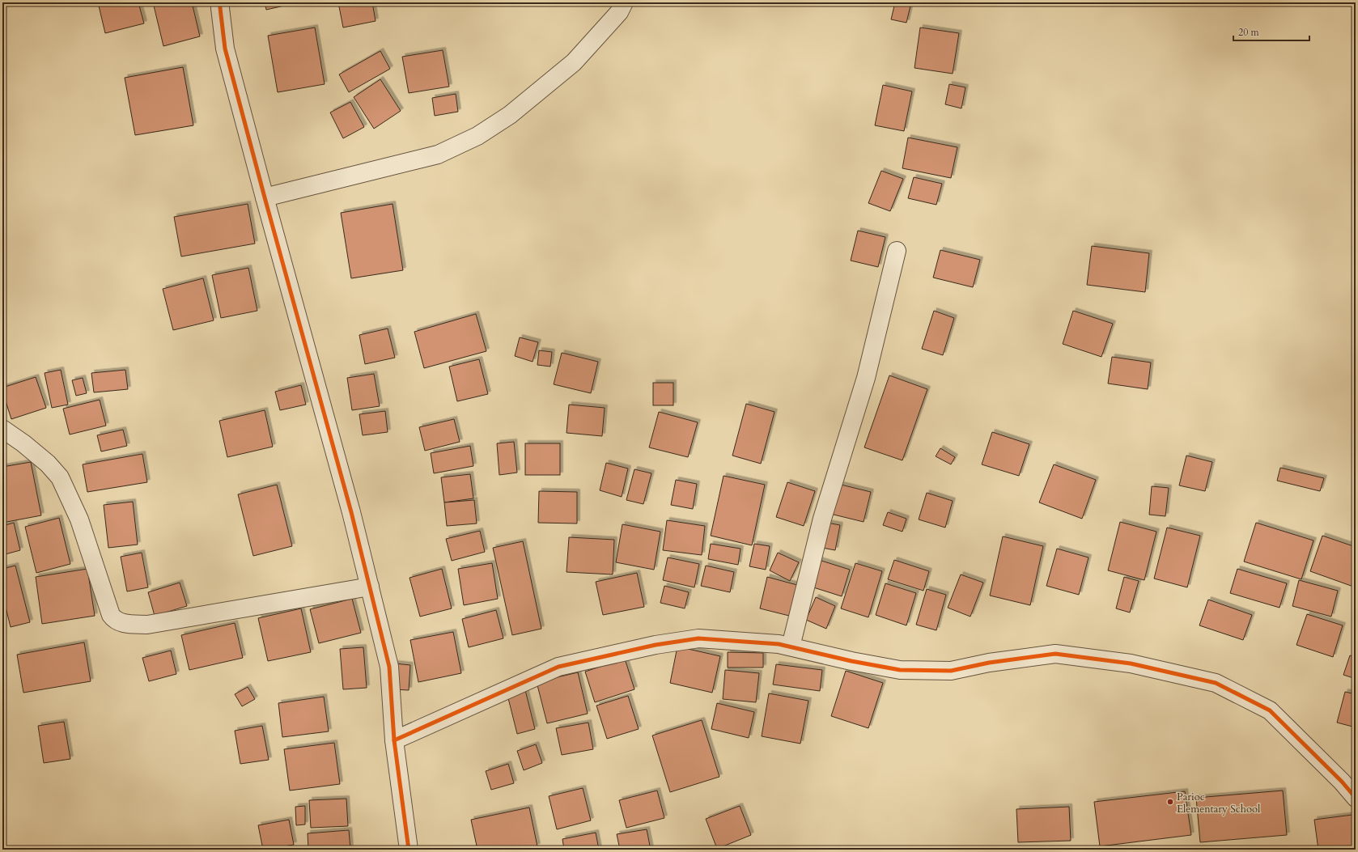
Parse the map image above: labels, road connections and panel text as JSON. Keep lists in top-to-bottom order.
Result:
{
  "places": ["Parioc Elementary School"],
  "scale_bar": "20 m"
}
